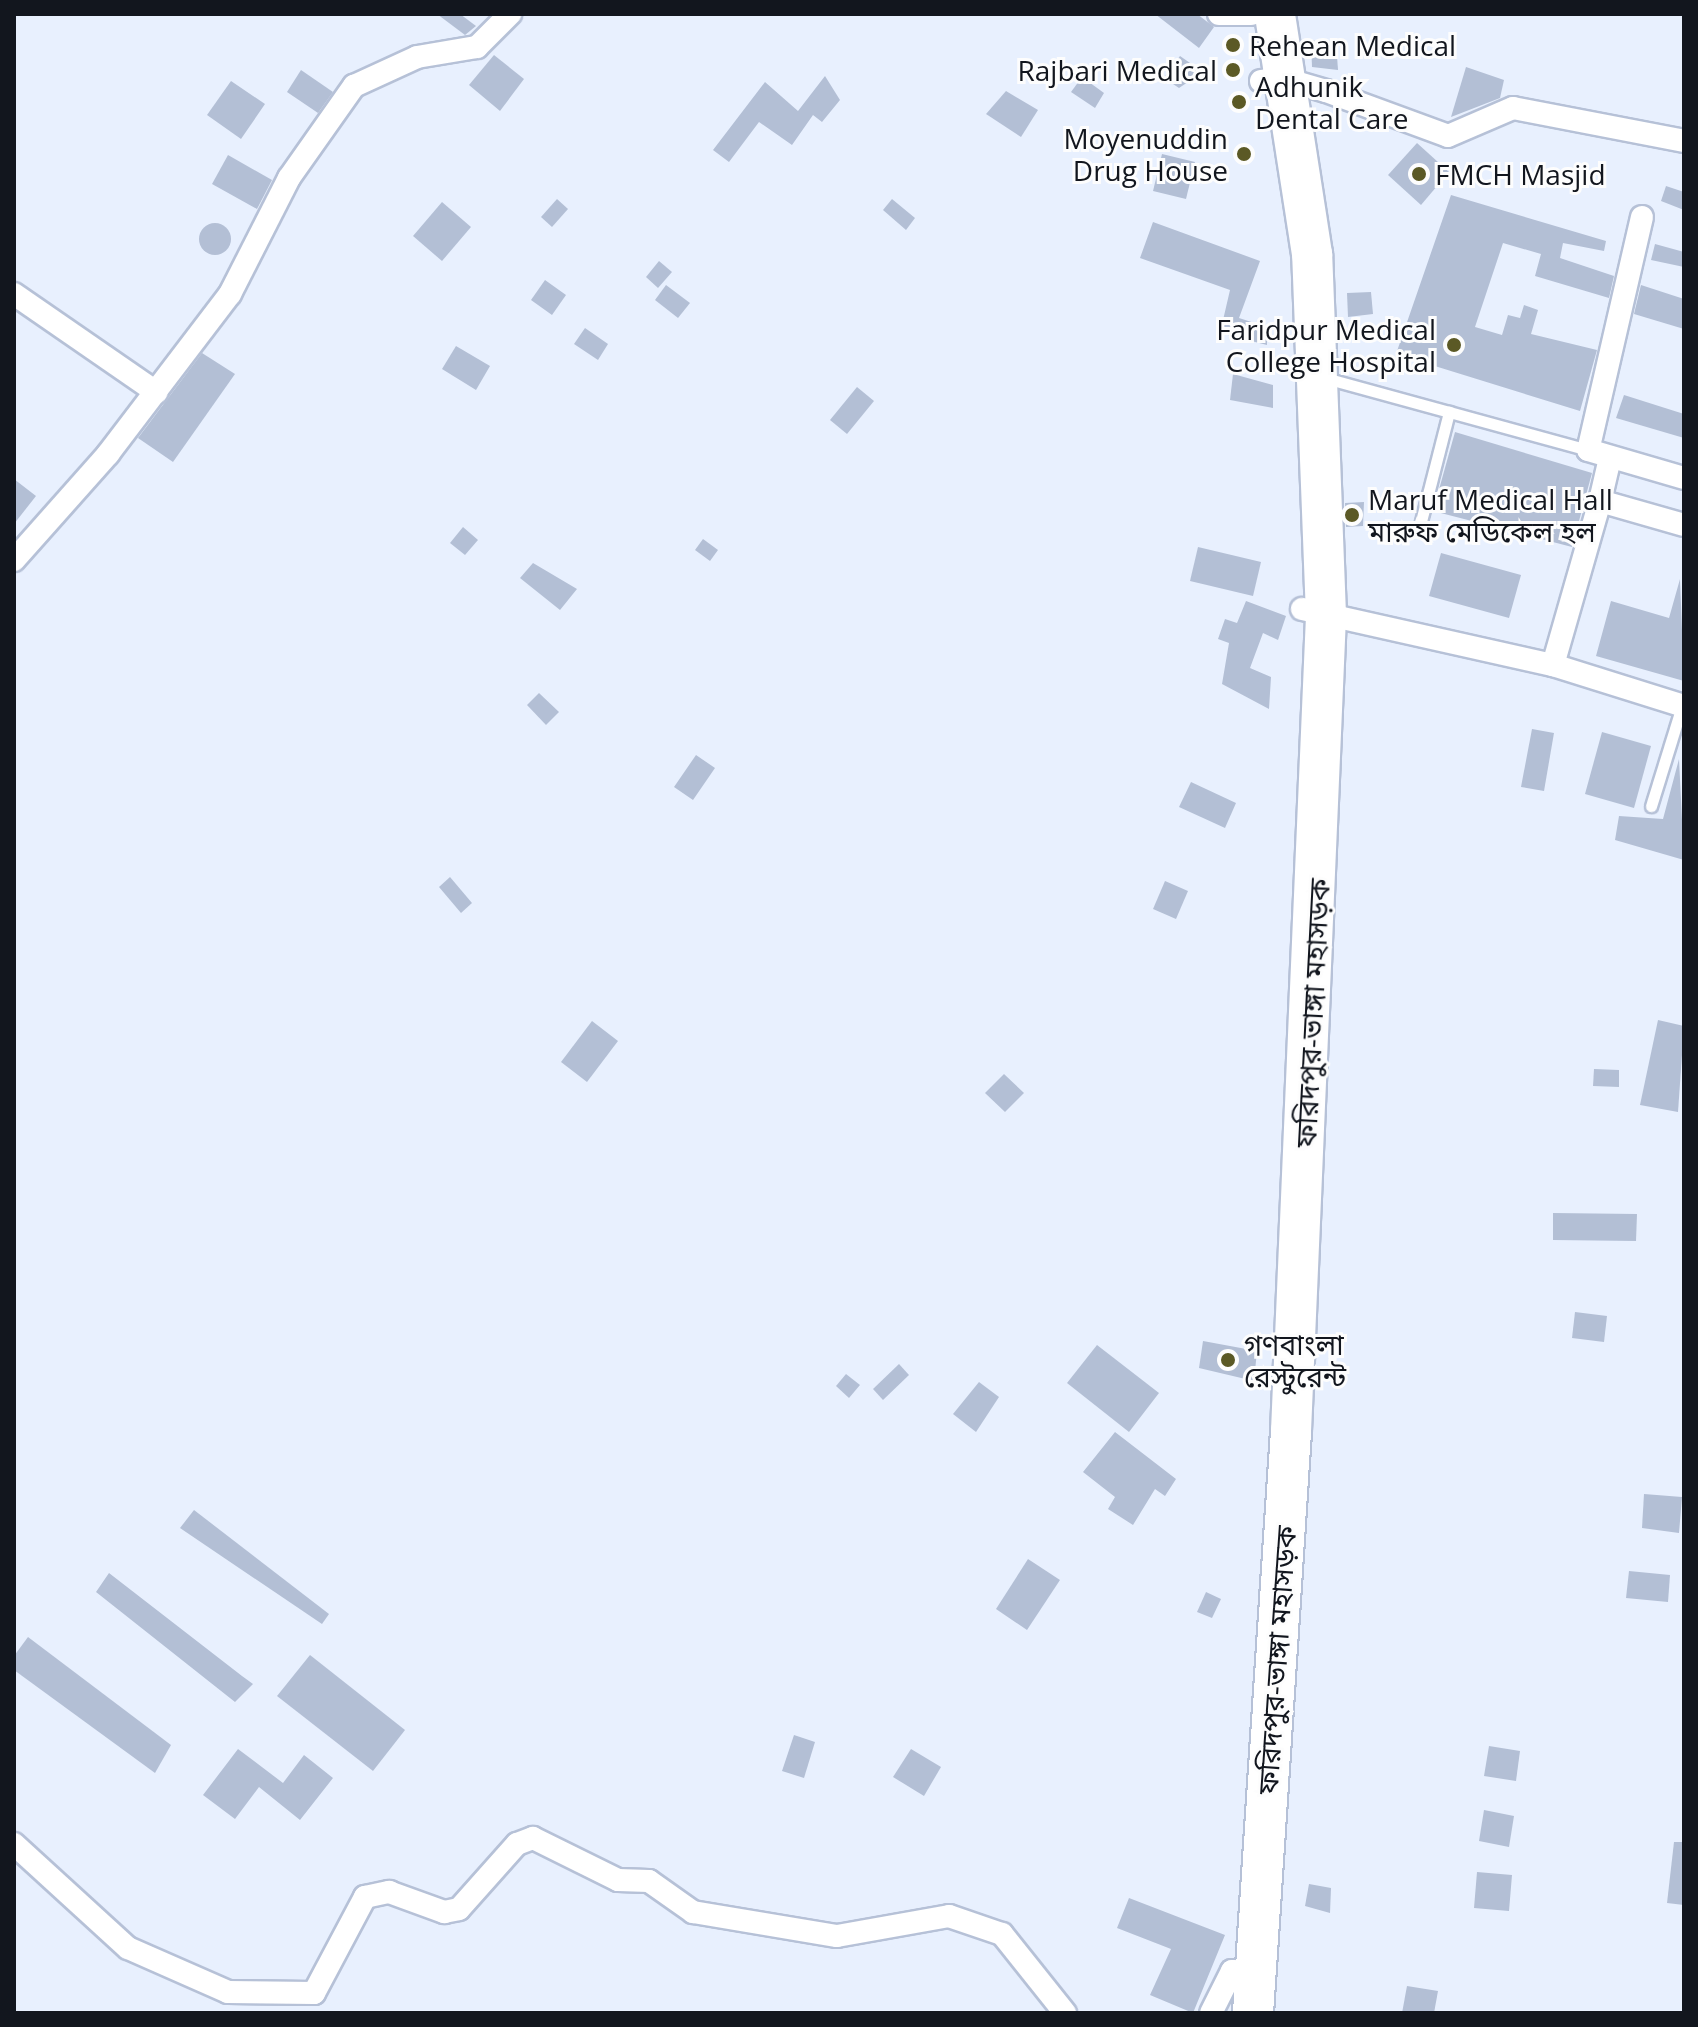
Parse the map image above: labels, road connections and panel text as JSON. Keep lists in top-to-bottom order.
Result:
{
  "streets": {
    "highway": ["ফরিদপুর-ভাঙ্গা মহাসড়ক"]
  },
  "places": [
    "Rehean Medical",
    "Rajbari Medical",
    "Adhunik Dental Care",
    "Moyenuddin Drug House",
    "FMCH Masjid",
    "Faridpur Medical College Hospital",
    "Maruf Medical Hall মারুফ মেডিকেল হল",
    "গণবাংলা রেস্টুরেন্ট"
  ]
}
